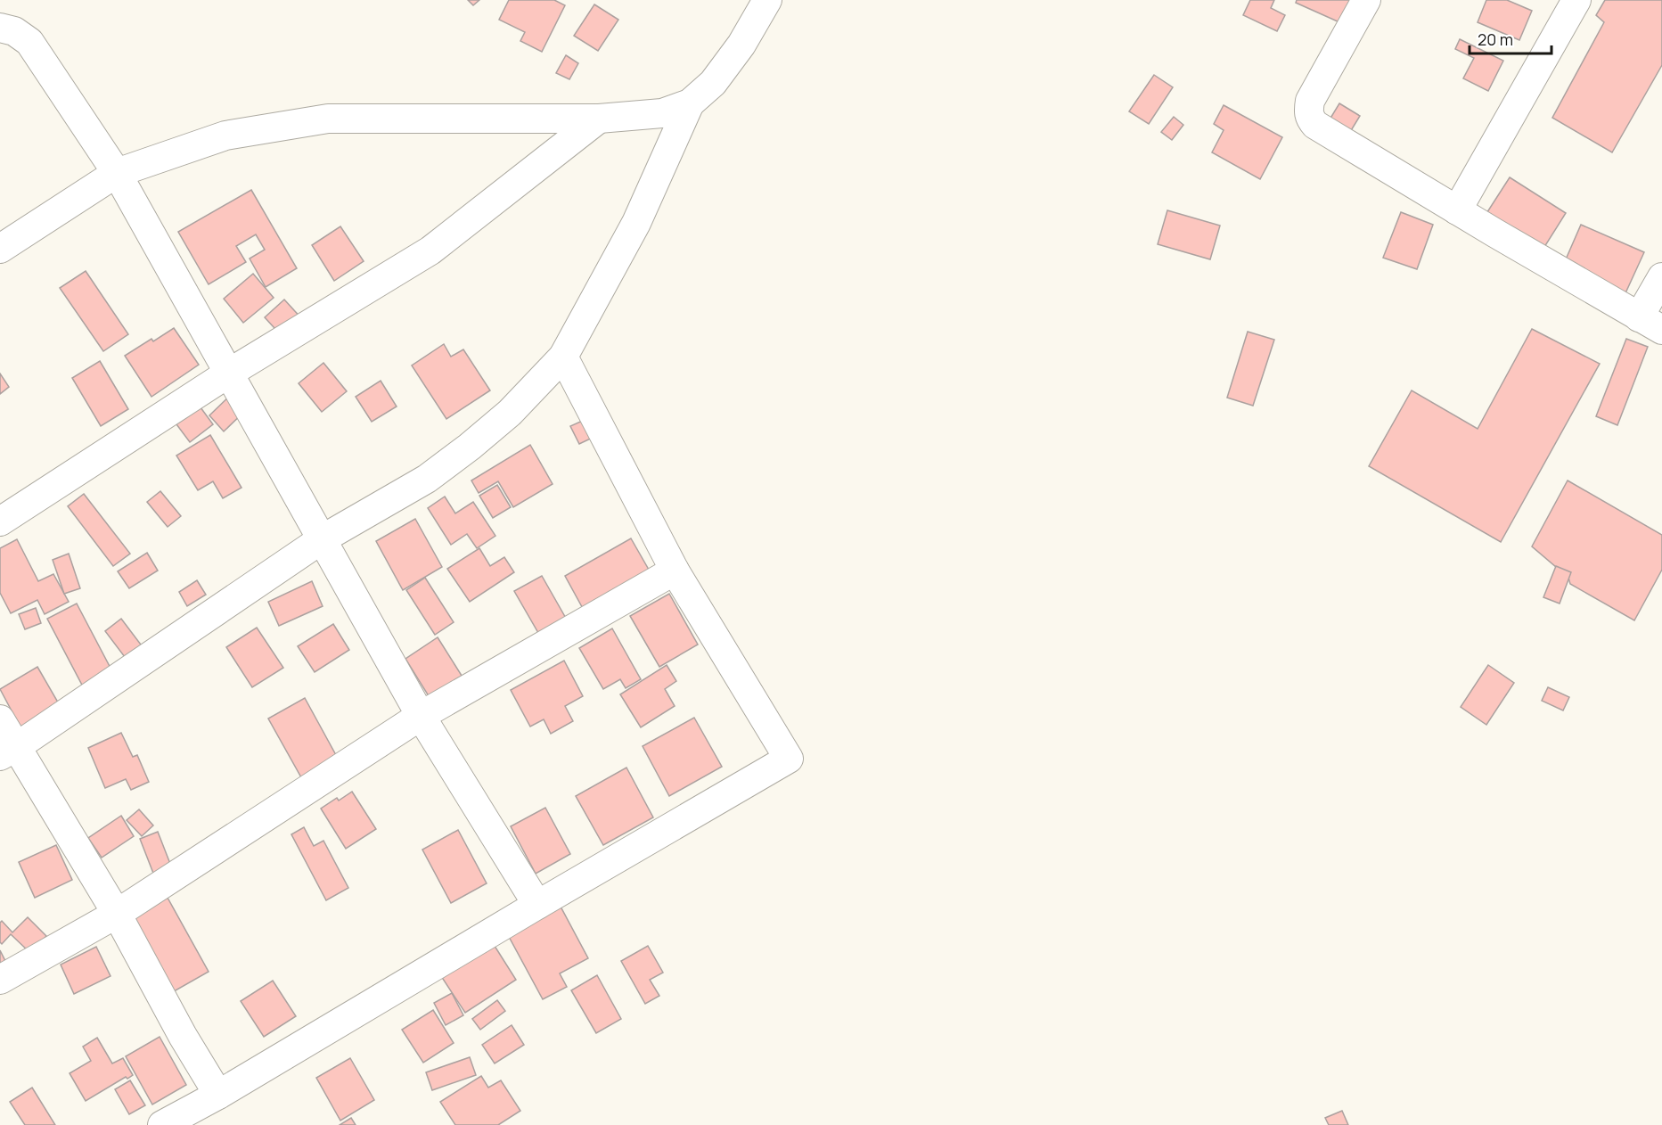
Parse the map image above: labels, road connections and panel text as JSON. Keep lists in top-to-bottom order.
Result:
{
  "scale_bar": "20 m"
}
